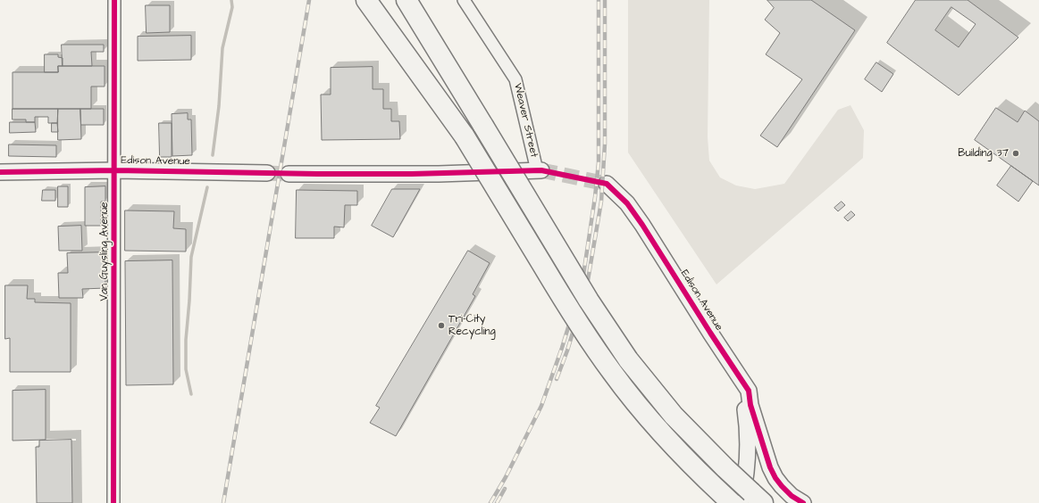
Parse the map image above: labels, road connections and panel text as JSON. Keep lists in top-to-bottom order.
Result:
{
  "streets": {
    "street": ["Weaver Street", "Edison Avenue", "Van Guysling Avenue"]
  },
  "crossings": [
    ["Edison Avenue", "Van Guysling Avenue"]
  ],
  "places": ["Building 37", "Tri-City Recycling"]
}
